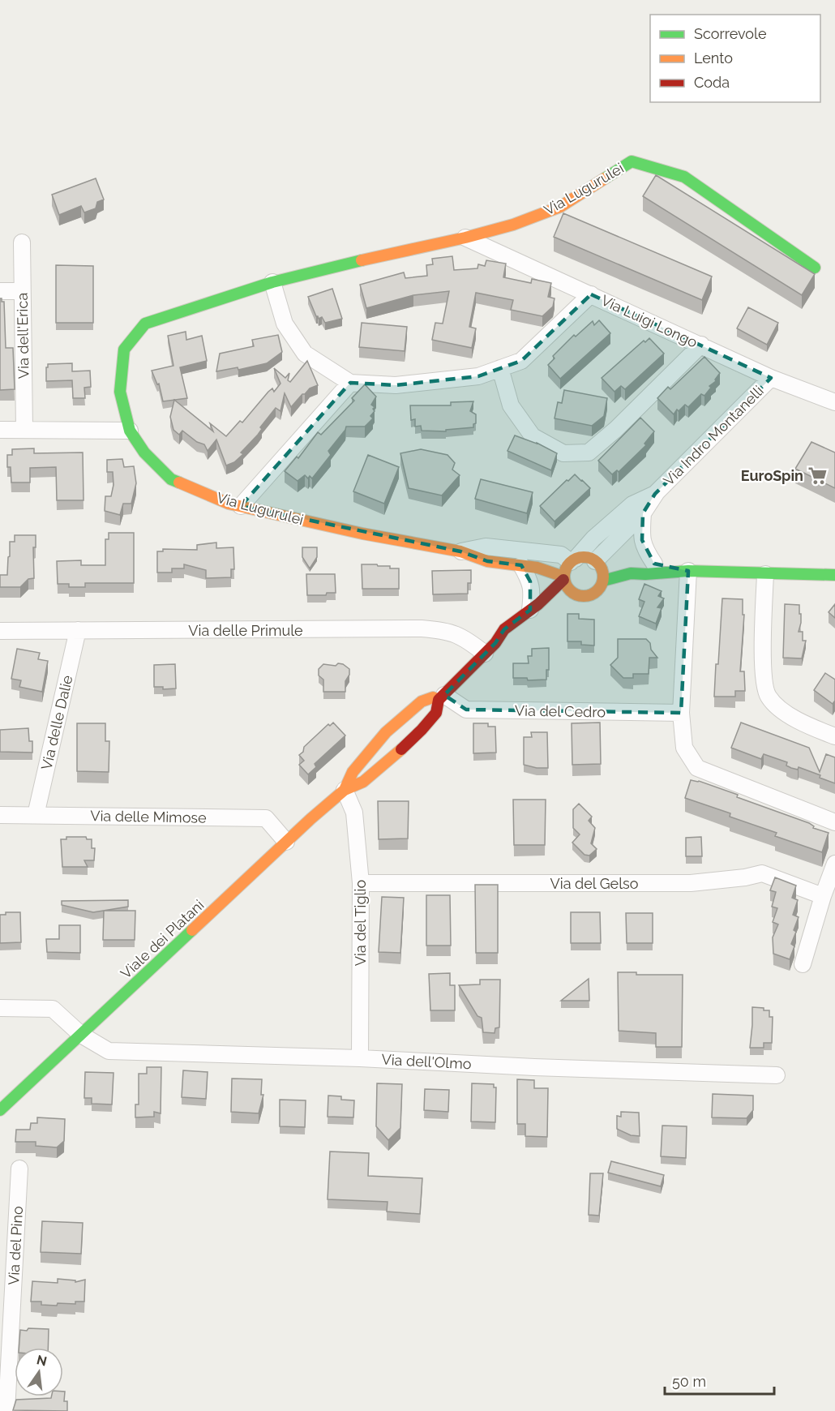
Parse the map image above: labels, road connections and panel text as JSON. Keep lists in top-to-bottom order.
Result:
{
  "streets": {
    "main road": ["Via Lugurulei", "Viale dei Platani"],
    "street": [
      "Via Luigi Longo",
      "Via dell'Erica",
      "Via Indro Montanelli",
      "Via delle Primule",
      "Via del Cedro",
      "Via delle Dalie",
      "Via delle Mimose",
      "Via del Gelso",
      "Via del Tiglio",
      "Via dell'Olmo",
      "Via del Pino"
    ]
  },
  "crossings": [
    ["Via Lugurulei", "Via Luigi Longo"],
    ["Via Lugurulei", "Via Indro Montanelli"],
    ["Via Lugurulei", "Viale dei Platani"],
    ["Via Luigi Longo", "Via Indro Montanelli"],
    ["Via Indro Montanelli", "Viale dei Platani"],
    ["Via delle Primule", "Via delle Dalie"],
    ["Via delle Primule", "Viale dei Platani"],
    ["Via del Cedro", "Viale dei Platani"],
    ["Via delle Dalie", "Via delle Mimose"],
    ["Via delle Mimose", "Viale dei Platani"],
    ["Via del Gelso", "Via del Tiglio"],
    ["Via del Tiglio", "Viale dei Platani"],
    ["Via del Tiglio", "Via dell'Olmo"],
    ["Viale dei Platani", "Via dell'Olmo"]
  ],
  "places": {
    "supermarket": ["EuroSpin"]
  },
  "legend": ["Scorrevole", "Lento", "Coda"],
  "scale_bar": "50 m",
  "north": "top"
}
